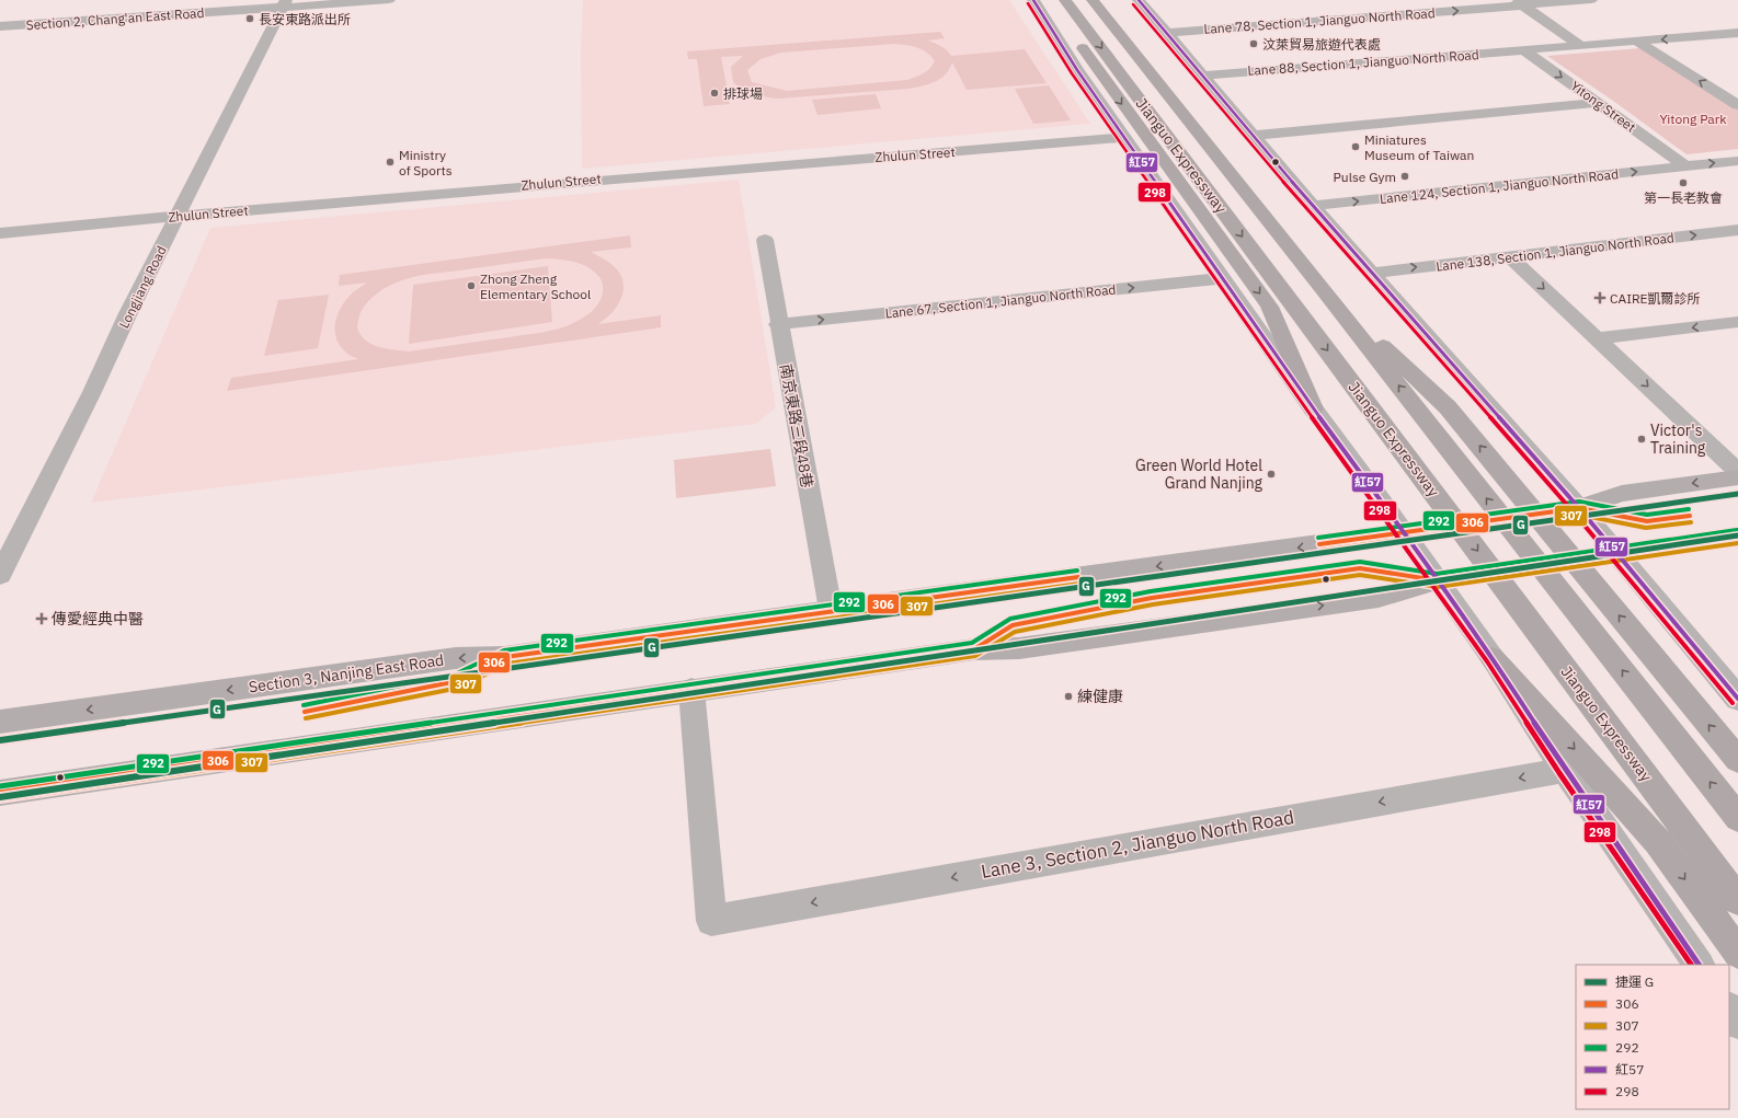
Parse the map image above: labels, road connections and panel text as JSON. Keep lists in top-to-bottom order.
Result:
{
  "streets": {
    "highway": ["Jianguo Expressway"],
    "main road": ["Section 3, Nanjing East Road"],
    "street": [
      "Section 2, Chang'an East Road",
      "Lane 78, Section 1, Jianguo North Road",
      "Lane 88, Section 1, Jianguo North Road",
      "Yitong Street",
      "Zhulun Street",
      "Lane 124, Section 1, Jianguo North Road",
      "Lane 138, Section 1, Jianguo North Road",
      "Longjiang Road",
      "Lane 67, Section 1, Jianguo North Road",
      "南京東路三段48巷",
      "Lane 3, Section 2, Jianguo North Road"
    ]
  },
  "crossings": [
    ["Section 2, Chang'an East Road", "Longjiang Road"],
    ["Lane 88, Section 1, Jianguo North Road", "Yitong Street"],
    ["Yitong Street", "Lane 124, Section 1, Jianguo North Road"],
    ["Zhulun Street", "Longjiang Road"],
    ["Lane 67, Section 1, Jianguo North Road", "南京東路三段48巷"],
    ["南京東路三段48巷", "Section 3, Nanjing East Road"]
  ],
  "one_way": ["Lane 67, Section 1, Jianguo North Road"],
  "parks": ["Yitong Park"],
  "places": {
    "other": [
      "長安東路派出所",
      "汶萊貿易旅遊代表處",
      "排球場",
      "Miniatures Museum of Taiwan",
      "Ministry of Sports",
      "Pulse Gym",
      "第一長老教會",
      "Zhong Zheng Elementary School",
      "Victor's Training",
      "Green World Hotel Grand Nanjing",
      "練健康"
    ],
    "health": ["CAIRE凱爾診所", "傳愛經典中醫"]
  },
  "lines": [
    "transit line 紅57",
    "transit line 298",
    "metro line G",
    "transit line 292",
    "transit line 306",
    "transit line 307"
  ],
  "legend": [
    "捷運 G",
    "306",
    "307",
    "292",
    "紅57",
    "298"
  ]
}
